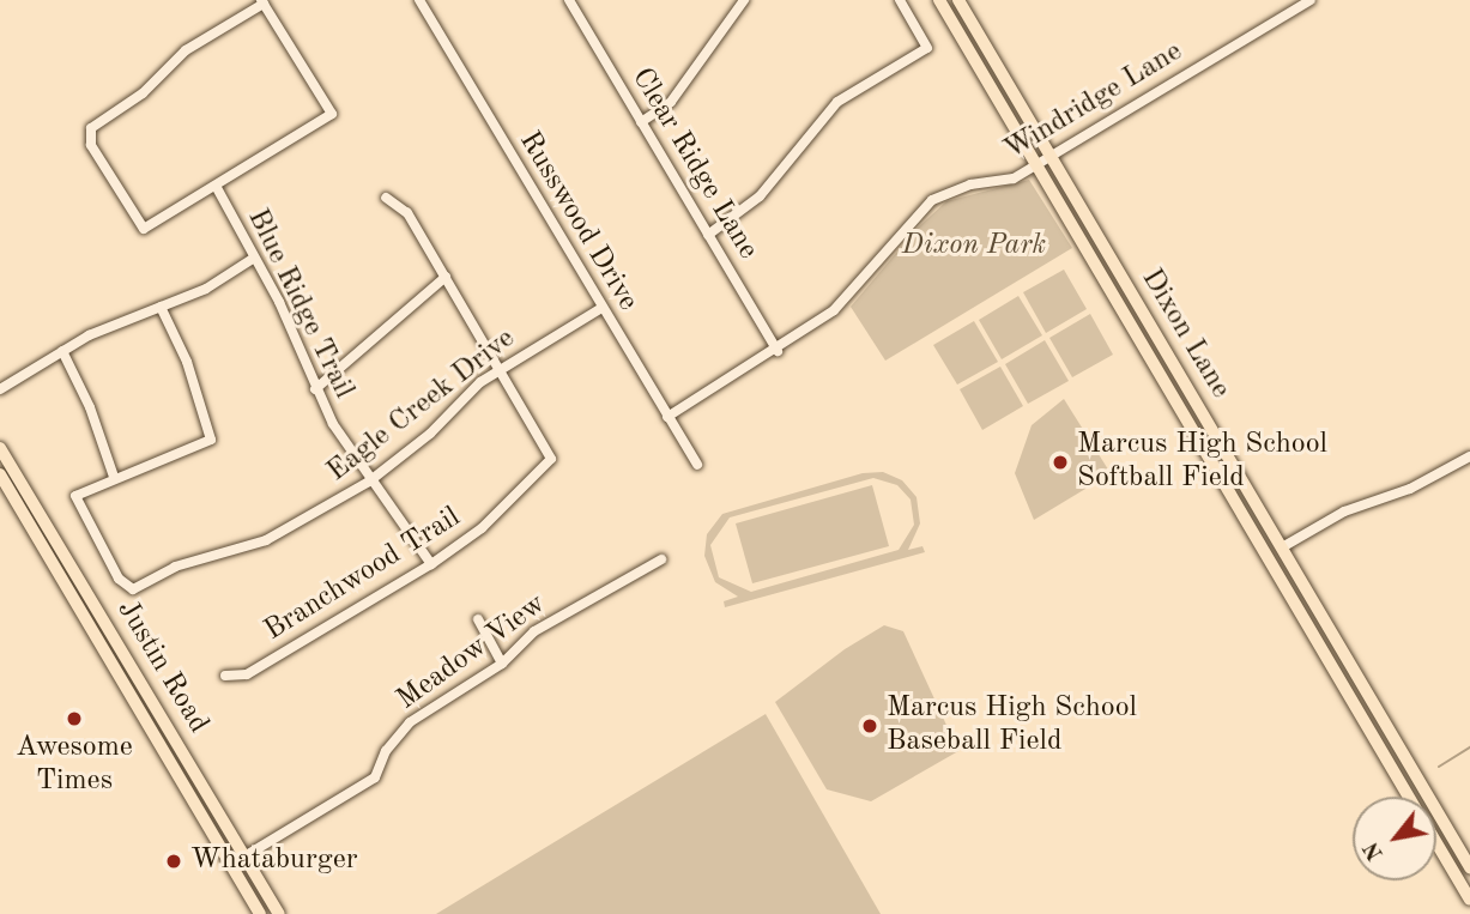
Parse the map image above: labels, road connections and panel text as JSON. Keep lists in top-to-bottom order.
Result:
{
  "streets": {
    "main road": ["Dixon Lane", "Justin Road"],
    "street": [
      "Windridge Lane",
      "Clear Ridge Lane",
      "Russwood Drive",
      "Blue Ridge Trail",
      "Eagle Creek Drive",
      "Branchwood Trail",
      "Meadow View"
    ]
  },
  "crossings": [
    ["Windridge Lane", "Clear Ridge Lane"],
    ["Windridge Lane", "Russwood Drive"],
    ["Windridge Lane", "Dixon Lane"],
    ["Russwood Drive", "Eagle Creek Drive"],
    ["Blue Ridge Trail", "Eagle Creek Drive"],
    ["Blue Ridge Trail", "Branchwood Trail"],
    ["Eagle Creek Drive", "Branchwood Trail"],
    ["Meadow View", "Justin Road"]
  ],
  "parks": ["Dixon Park"],
  "places": [
    "Marcus High School Softball Field",
    "Awesome Times",
    "Marcus High School Baseball Field",
    "Whataburger"
  ],
  "north": "bottom left"
}
